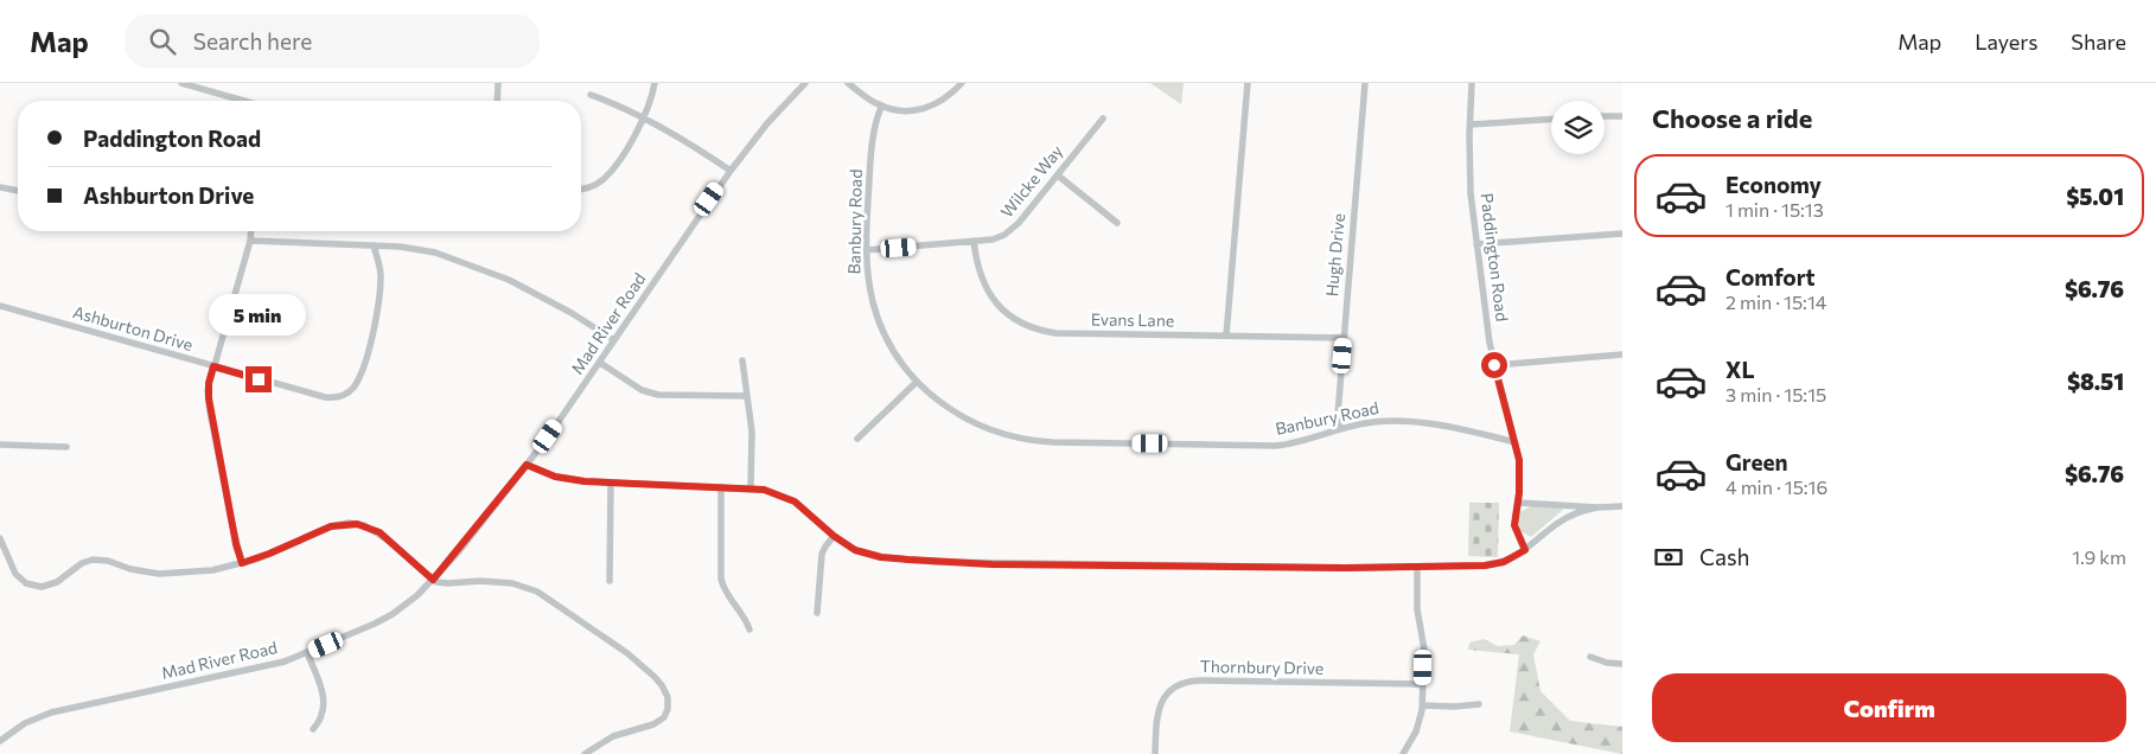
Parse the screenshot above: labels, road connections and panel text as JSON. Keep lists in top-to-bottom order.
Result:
{
  "streets": {
    "street": [
      "Wilcke Way",
      "Banbury Road",
      "Hugh Drive",
      "Paddington Road",
      "Evans Lane",
      "Mad River Road",
      "Ashburton Drive",
      "Thornbury Drive"
    ]
  },
  "crossings": [
    ["Wilcke Way", "Banbury Road"],
    ["Wilcke Way", "Evans Lane"],
    ["Banbury Road", "Hugh Drive"],
    ["Banbury Road", "Paddington Road"],
    ["Hugh Drive", "Evans Lane"]
  ],
  "page": {
    "header": "Map",
    "search": "Search here",
    "nav": ["Map", "Layers", "Share"],
    "heading": "Choose a ride",
    "banner": ["Paddington Road", "Ashburton Drive"],
    "list": [
      {
        "name": "Economy",
        "note": "1 min · 15:13",
        "value": "$5.01"
      },
      {
        "name": "Comfort",
        "note": "2 min · 15:14",
        "value": "$6.76"
      },
      {
        "name": "XL",
        "note": "3 min · 15:15",
        "value": "$8.51"
      },
      {
        "name": "Green",
        "note": "4 min · 15:16",
        "value": "$6.76"
      }
    ],
    "bubble": "5 min",
    "pay": ["Cash", "1.9 km"],
    "buttons": "Confirm"
  }
}
